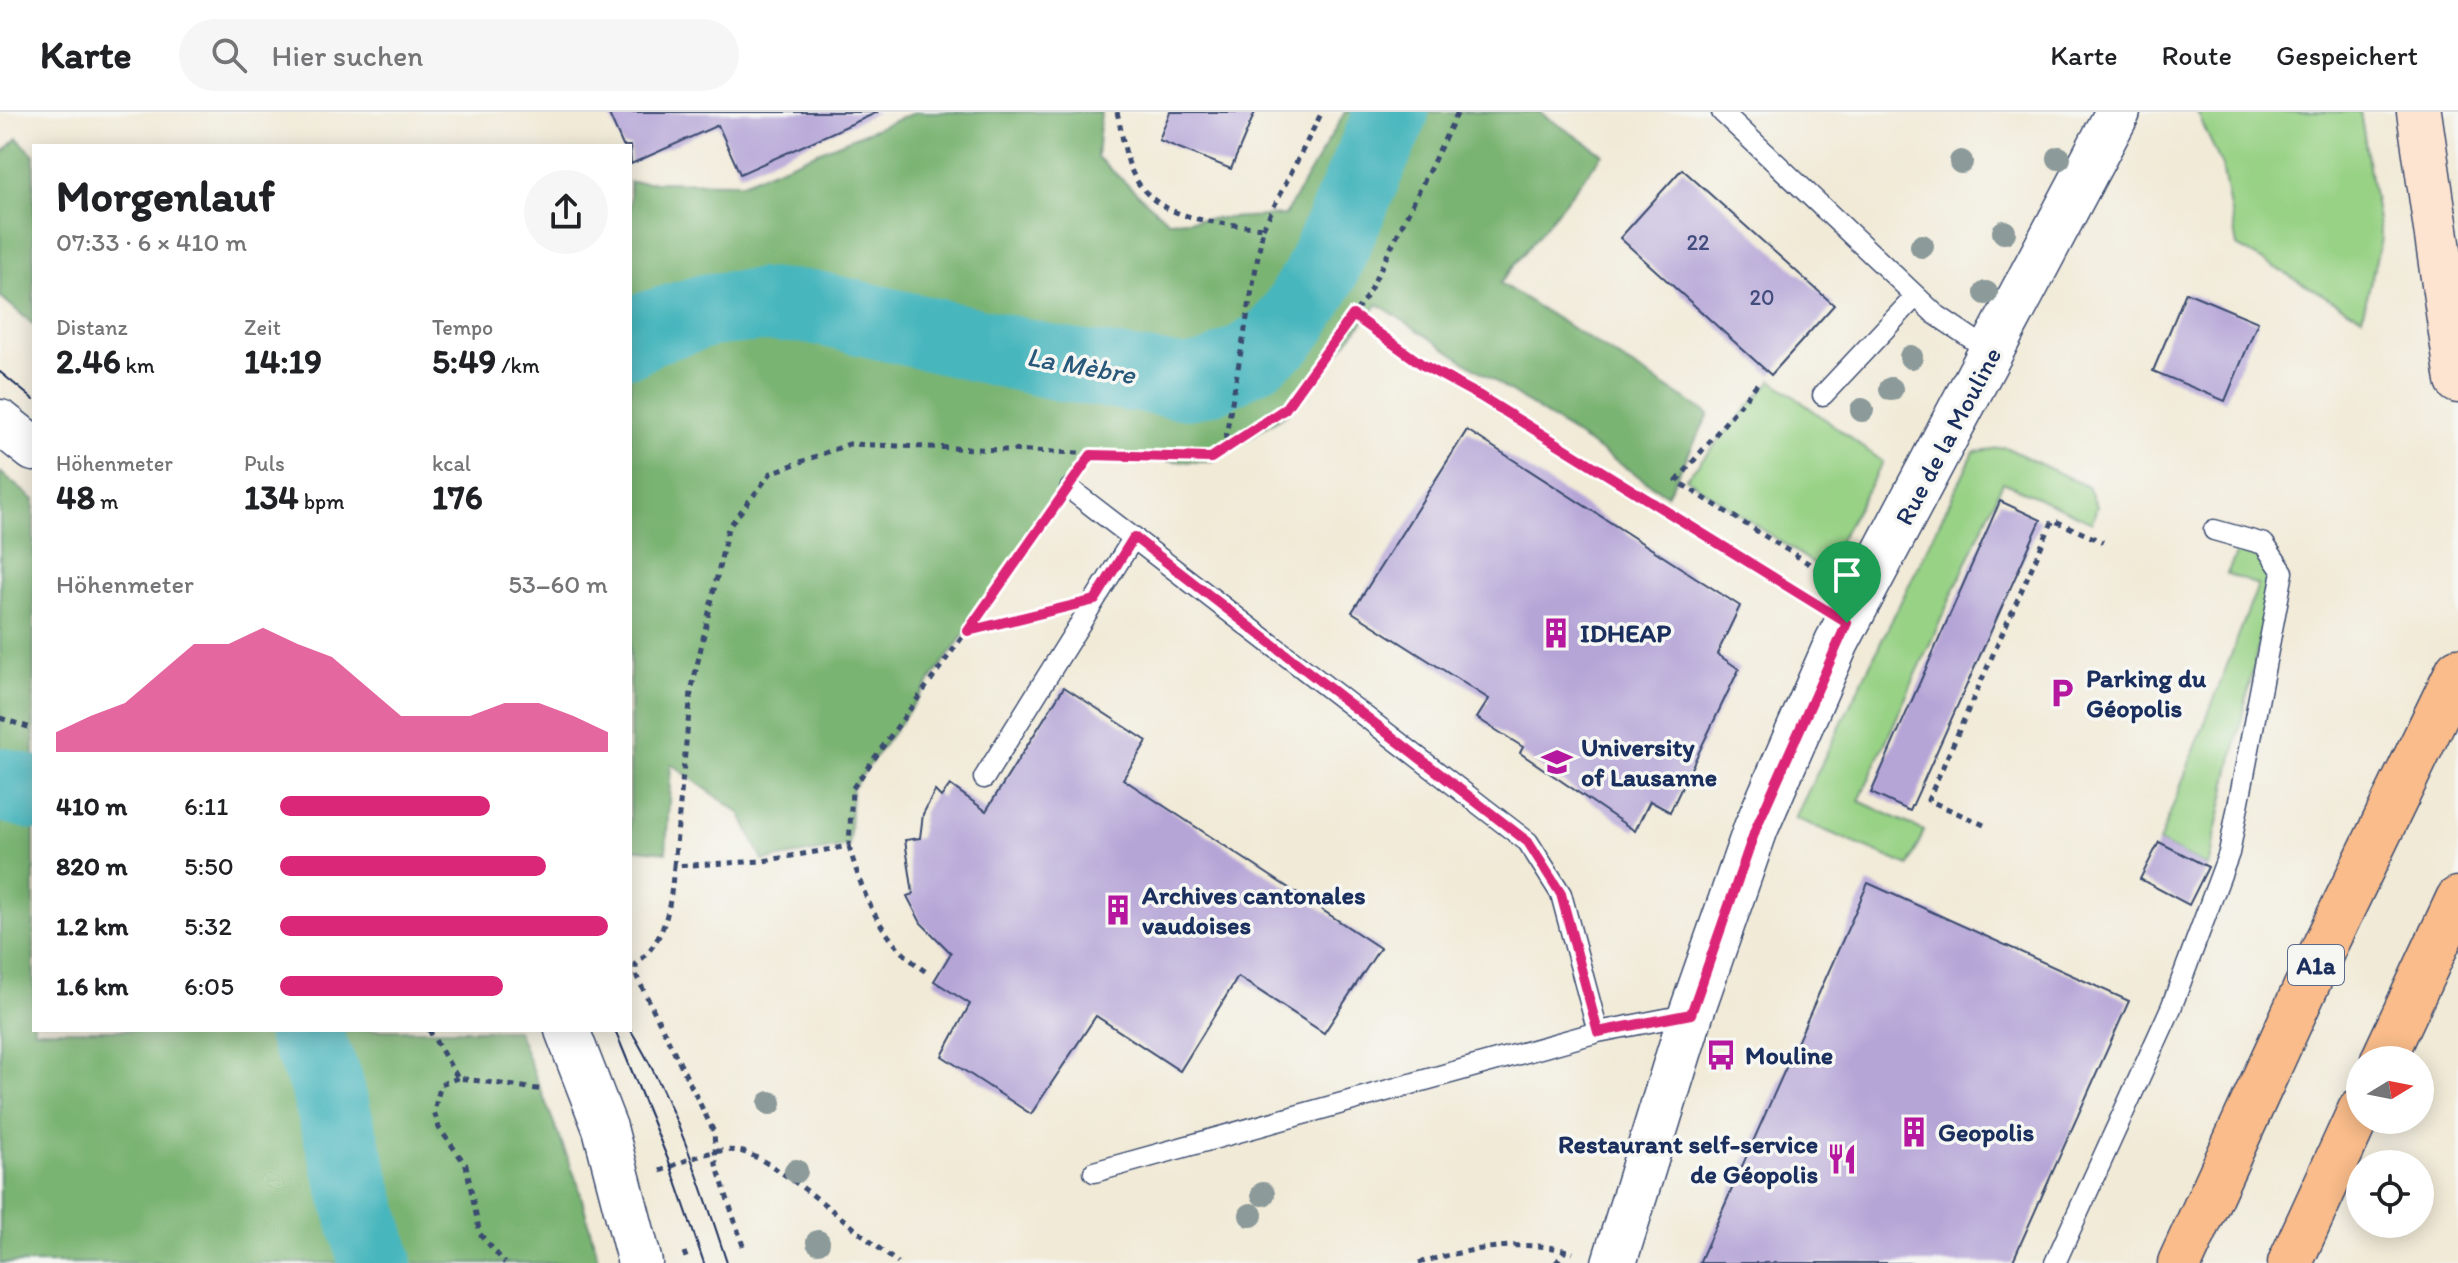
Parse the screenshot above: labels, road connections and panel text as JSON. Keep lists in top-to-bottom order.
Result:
{
  "streets": {
    "highway": ["A1a"],
    "street": ["Rue de la Mouline"]
  },
  "water": ["La Mèbre"],
  "places": {
    "building": ["IDHEAP", "Archives cantonales vaudoises", "Geopolis"],
    "parking": ["Parking du Géopolis"],
    "school or university": ["University of Lausanne"],
    "bus stop": ["Mouline"],
    "restaurant": ["Restaurant self-service de Géopolis"]
  },
  "house_numbers": ["22", "20"],
  "north": "right",
  "page": {
    "header": "Karte",
    "search": "Hier suchen",
    "nav": ["Karte", "Route", "Gespeichert"],
    "heading": ["Morgenlauf", "07:33 · 6 × 410 m"],
    "stats": [
      ["Distanz", "2.46 km"],
      ["Zeit", "14:19"],
      ["Tempo", "5:49 /km"],
      ["Höhenmeter", "48 m"],
      ["Puls", "134 bpm"],
      ["kcal", "176"]
    ],
    "chart": ["Höhenmeter", "53–60 m"],
    "list": [
      {
        "name": "410 m",
        "note": "6:11"
      },
      {
        "name": "820 m",
        "note": "5:50"
      },
      {
        "name": "1.2 km",
        "note": "5:32"
      },
      {
        "name": "1.6 km",
        "note": "6:05"
      }
    ]
  }
}
